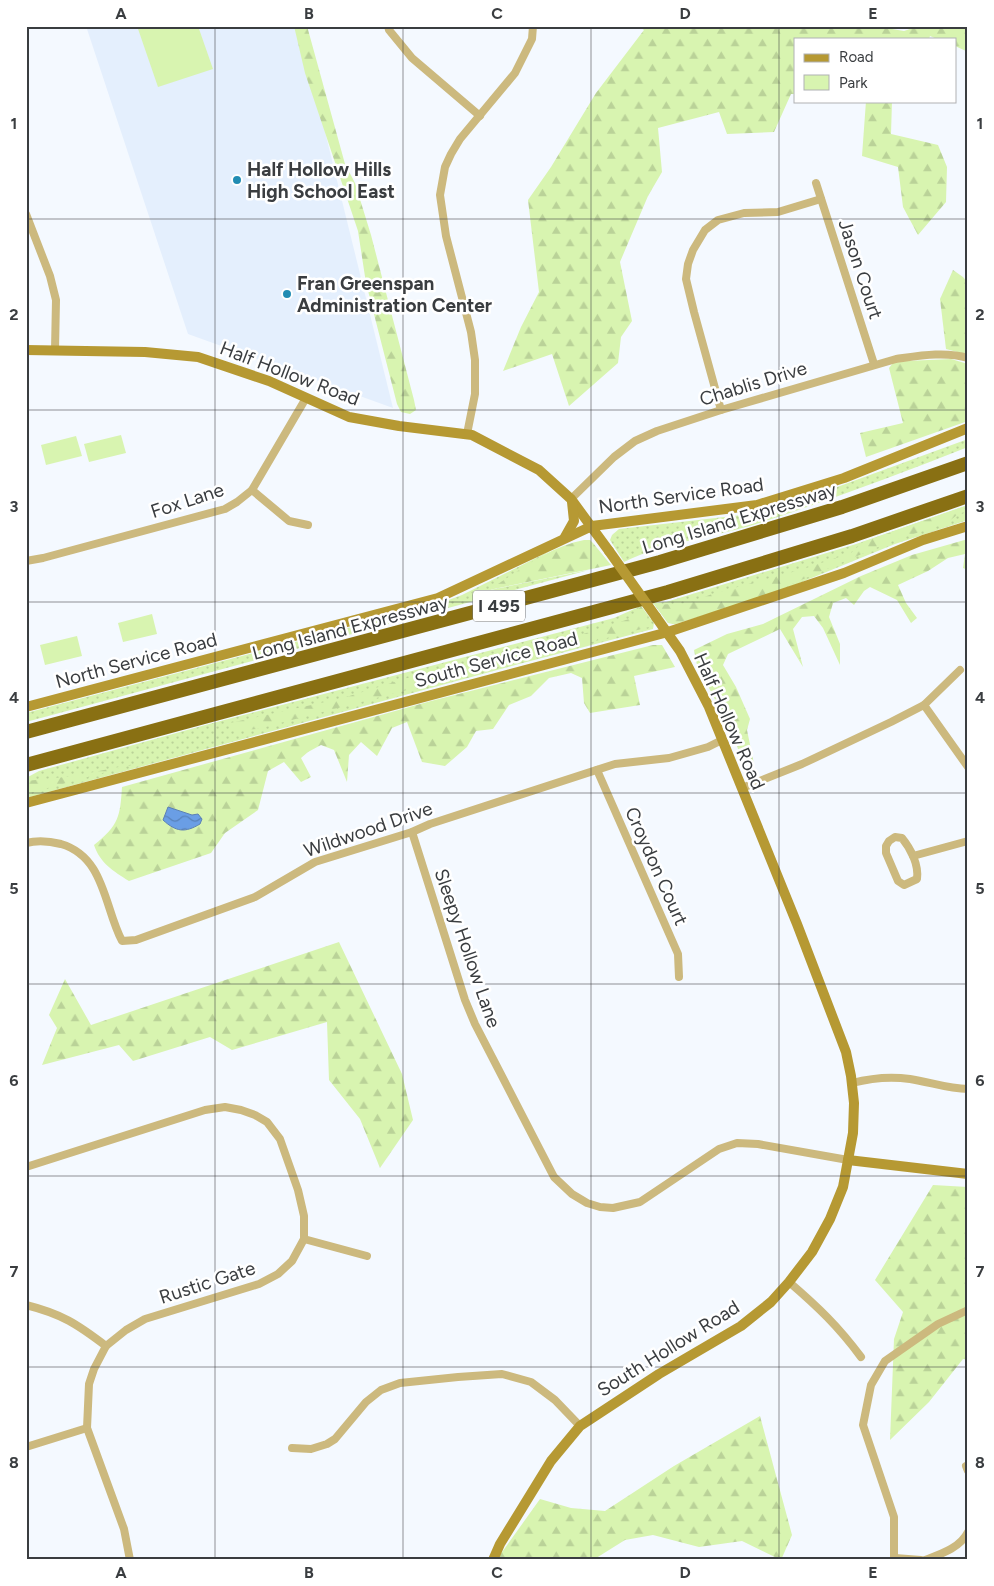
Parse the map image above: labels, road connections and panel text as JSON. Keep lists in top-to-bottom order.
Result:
{
  "streets": {
    "highway": ["Long Island Expressway", "I 495"],
    "street": [
      "Jason Court",
      "Half Hollow Road",
      "Chablis Drive",
      "North Service Road",
      "Fox Lane",
      "South Service Road",
      "Wildwood Drive",
      "Croydon Court",
      "Sleepy Hollow Lane",
      "Rustic Gate",
      "South Hollow Road"
    ]
  },
  "crossings": [
    ["Jason Court", "Chablis Drive"],
    ["Half Hollow Road", "Chablis Drive"],
    ["Half Hollow Road", "North Service Road"],
    ["Half Hollow Road", "Fox Lane"],
    ["Half Hollow Road", "South Service Road"],
    ["Half Hollow Road", "Wildwood Drive"],
    ["Half Hollow Road", "Sleepy Hollow Lane"],
    ["Half Hollow Road", "South Hollow Road"],
    ["Wildwood Drive", "Croydon Court"],
    ["Wildwood Drive", "Sleepy Hollow Lane"],
    ["Sleepy Hollow Lane", "South Hollow Road"]
  ],
  "places": ["Half Hollow Hills High School East", "Fran Greenspan Administration Center"],
  "legend": ["Road", "Park"],
  "grid": {
    "columns": [
      "A",
      "B",
      "C",
      "D",
      "E"
    ],
    "rows": [
      "1",
      "2",
      "3",
      "4",
      "5",
      "6",
      "7",
      "8"
    ]
  }
}
